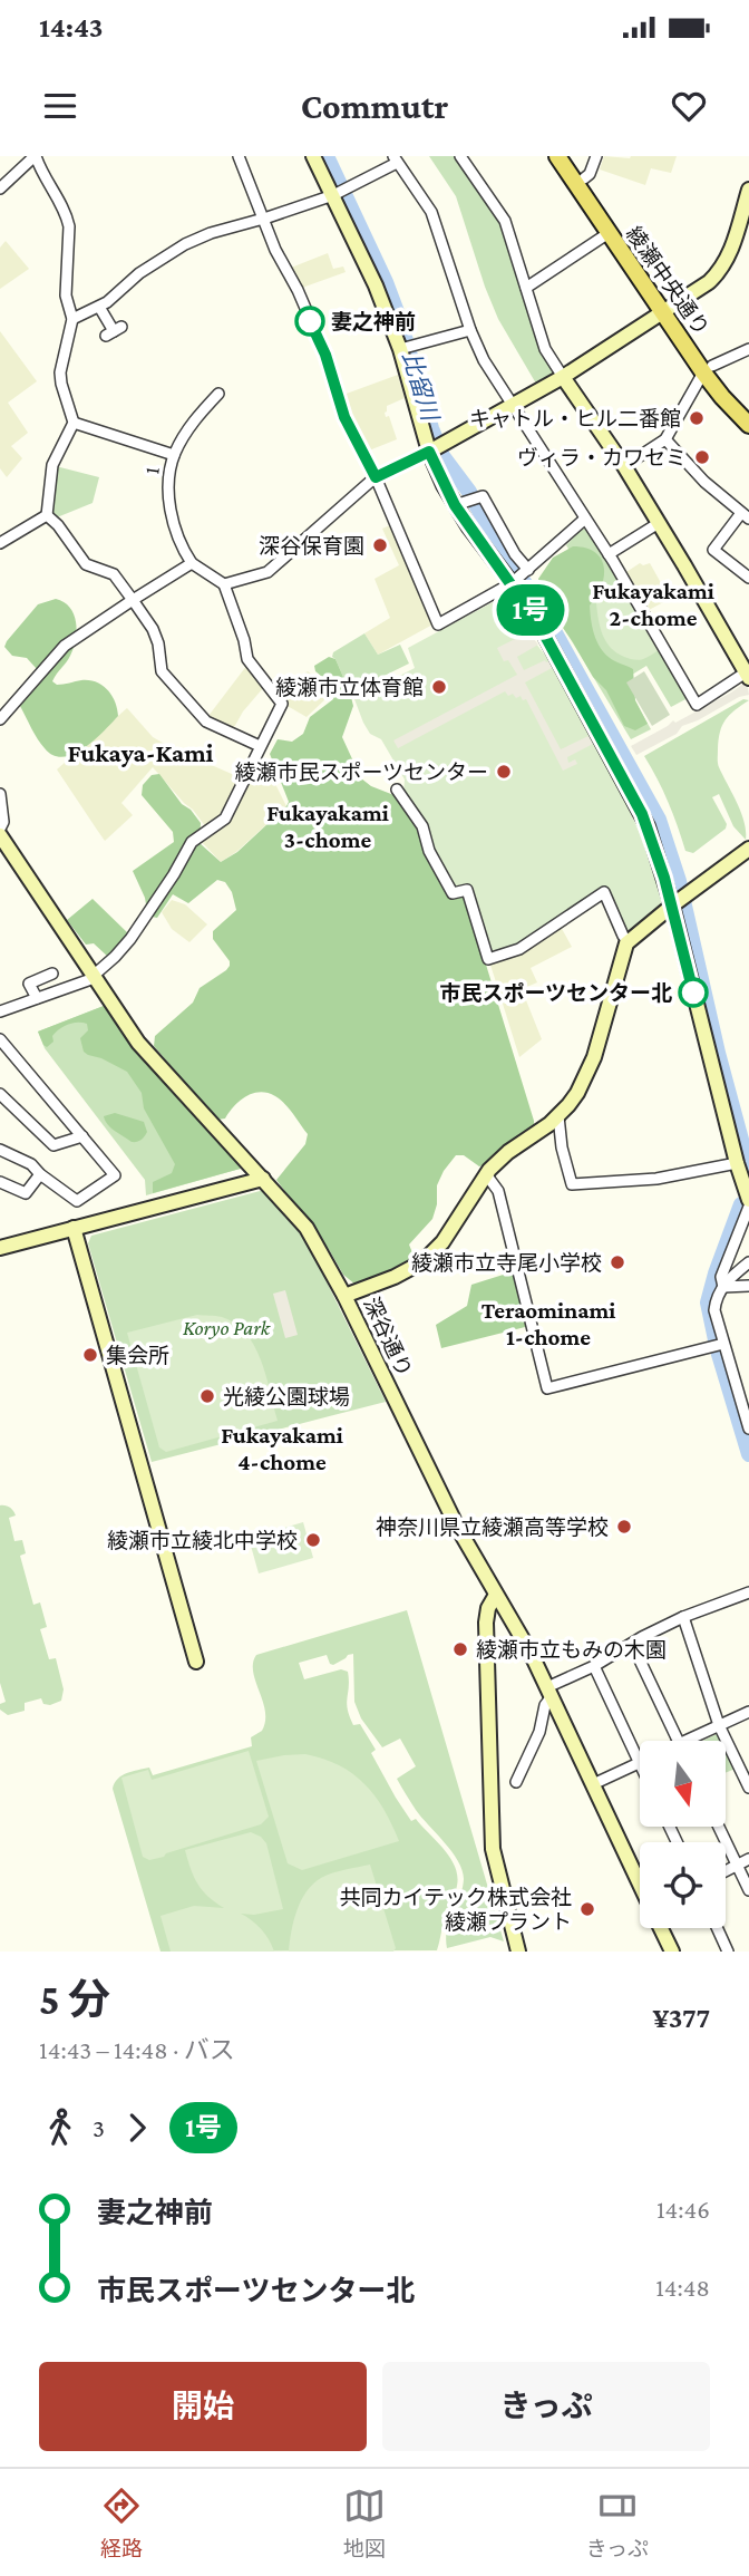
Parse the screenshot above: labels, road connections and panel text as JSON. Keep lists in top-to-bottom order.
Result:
{
  "streets": {
    "main road": ["綾瀬中央通り"],
    "street": ["1", "深谷通り"]
  },
  "districts": [
    "Fukayakami 2-chome",
    "Fukaya-Kami",
    "Fukayakami 3-chome",
    "Teraominami 1-chome",
    "Fukayakami 4-chome"
  ],
  "water": ["比留川"],
  "parks": ["Koryo Park"],
  "places": [
    "妻之神前",
    "キャトル・ヒル二番館",
    "ヴィラ・カワセミ",
    "深谷保育園",
    "綾瀬市立体育館",
    "綾瀬市民スポーツセンター",
    "市民スポーツセンター北",
    "綾瀬市立寺尾小学校",
    "集会所",
    "光綾公園球場",
    "神奈川県立綾瀬高等学校",
    "綾瀬市立綾北中学校",
    "綾瀬市立もみの木園",
    "共同カイテック株式会社 綾瀬プラント"
  ],
  "lines": ["bus line 1号"],
  "north": "bottom",
  "page": {
    "status": "14:43",
    "header": "Commutr",
    "on_map": "1号",
    "heading": ["5 分", "14:43 – 14:48 · バス", "¥377"],
    "legs": ["3", "1号"],
    "list": [
      {
        "name": "妻之神前",
        "value": "14:46"
      },
      {
        "name": "市民スポーツセンター北",
        "value": "14:48"
      }
    ],
    "buttons": ["開始", "きっぷ"],
    "tabs": ["経路", "地図", "きっぷ"]
  }
}
